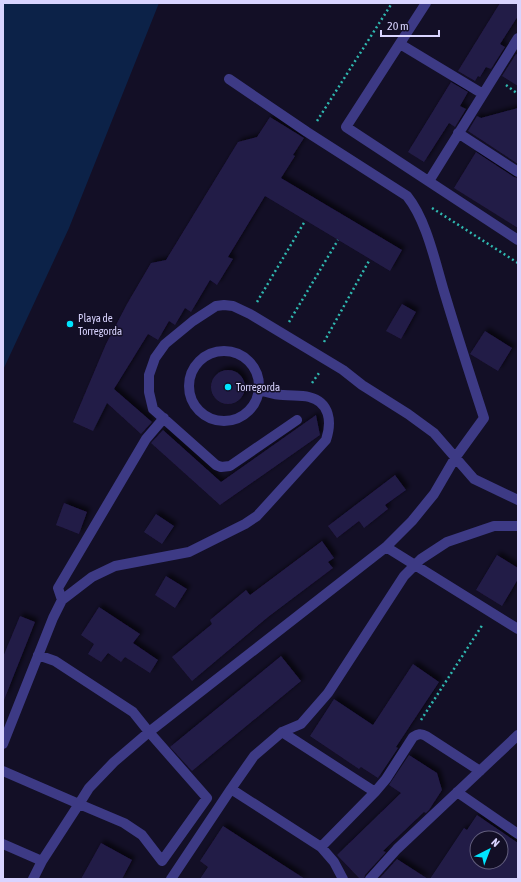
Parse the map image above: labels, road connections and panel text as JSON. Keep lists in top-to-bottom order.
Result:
{
  "places": ["Playa de Torregorda", "Torregorda"],
  "scale_bar": "20 m",
  "north": "top right"
}
